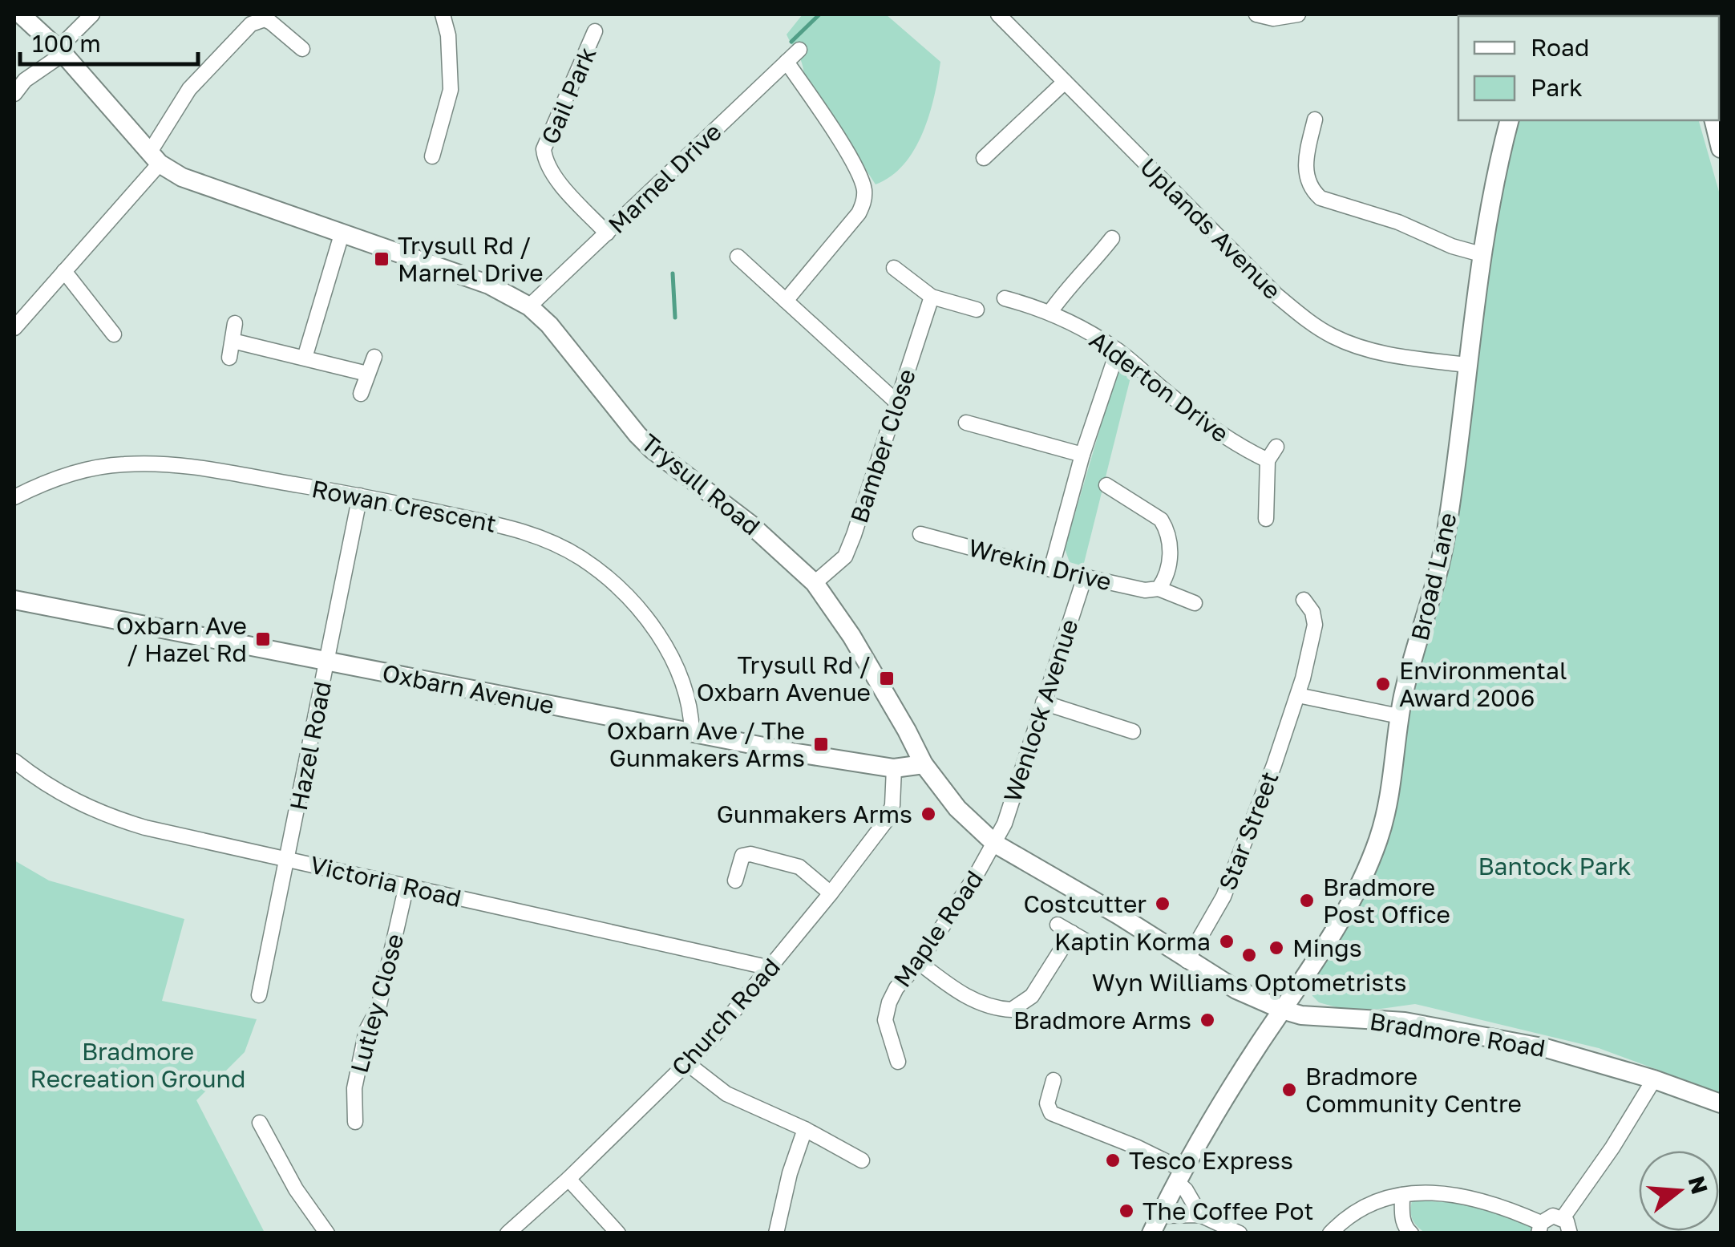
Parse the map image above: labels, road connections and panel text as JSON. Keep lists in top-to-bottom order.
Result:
{
  "streets": {
    "street": [
      "Gail Park",
      "Marnel Drive",
      "Uplands Avenue",
      "Alderton Drive",
      "Bamber Close",
      "Trysull Road",
      "Rowan Crescent",
      "Wrekin Drive",
      "Broad Lane",
      "Oxbarn Avenue",
      "Wenlock Avenue",
      "Hazel Road",
      "Star Street",
      "Victoria Road",
      "Maple Road",
      "Lutley Close",
      "Church Road",
      "Bradmore Road"
    ]
  },
  "crossings": [
    ["Gail Park", "Marnel Drive"],
    ["Marnel Drive", "Trysull Road"],
    ["Uplands Avenue", "Broad Lane"],
    ["Bamber Close", "Trysull Road"],
    ["Trysull Road", "Broad Lane"],
    ["Trysull Road", "Oxbarn Avenue"],
    ["Trysull Road", "Wenlock Avenue"],
    ["Trysull Road", "Star Street"],
    ["Trysull Road", "Maple Road"],
    ["Trysull Road", "Bradmore Road"],
    ["Rowan Crescent", "Oxbarn Avenue"],
    ["Rowan Crescent", "Hazel Road"],
    ["Wrekin Drive", "Wenlock Avenue"],
    ["Broad Lane", "Bradmore Road"],
    ["Oxbarn Avenue", "Hazel Road"],
    ["Oxbarn Avenue", "Church Road"],
    ["Wenlock Avenue", "Maple Road"],
    ["Hazel Road", "Victoria Road"],
    ["Victoria Road", "Lutley Close"],
    ["Victoria Road", "Church Road"]
  ],
  "parks": ["Bantock Park", "Bradmore Recreation Ground"],
  "places": {
    "transit": [
      "Trysull Rd / Marnel Drive",
      "Oxbarn Ave / Hazel Rd",
      "Trysull Rd / Oxbarn Avenue",
      "Oxbarn Ave / The Gunmakers Arms"
    ],
    "other": [
      "Environmental Award 2006",
      "Gunmakers Arms",
      "Bradmore Post Office",
      "Costcutter",
      "Kaptin Korma",
      "Mings",
      "Wyn Williams Optometrists",
      "Bradmore Arms",
      "Bradmore Community Centre",
      "Tesco Express",
      "The Coffee Pot"
    ]
  },
  "legend": ["Road", "Park"],
  "scale_bar": "100 m",
  "north": "right"
}
